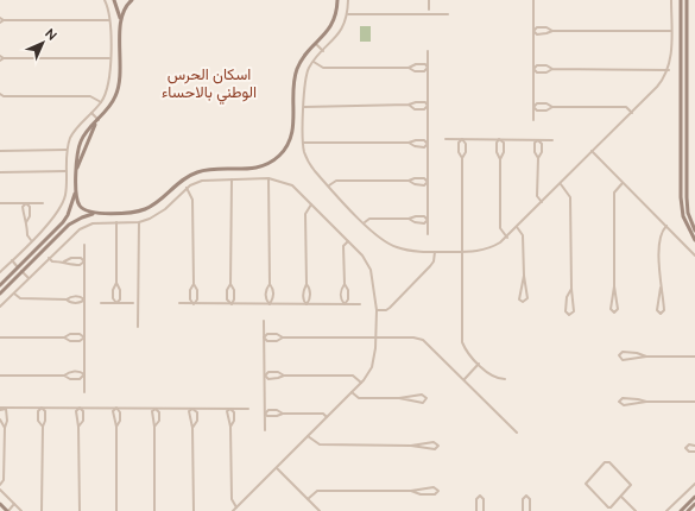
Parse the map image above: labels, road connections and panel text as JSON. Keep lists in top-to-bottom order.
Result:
{
  "districts": ["اسكان الحرس الوطني بالاحساء"],
  "north": "top right"
}
